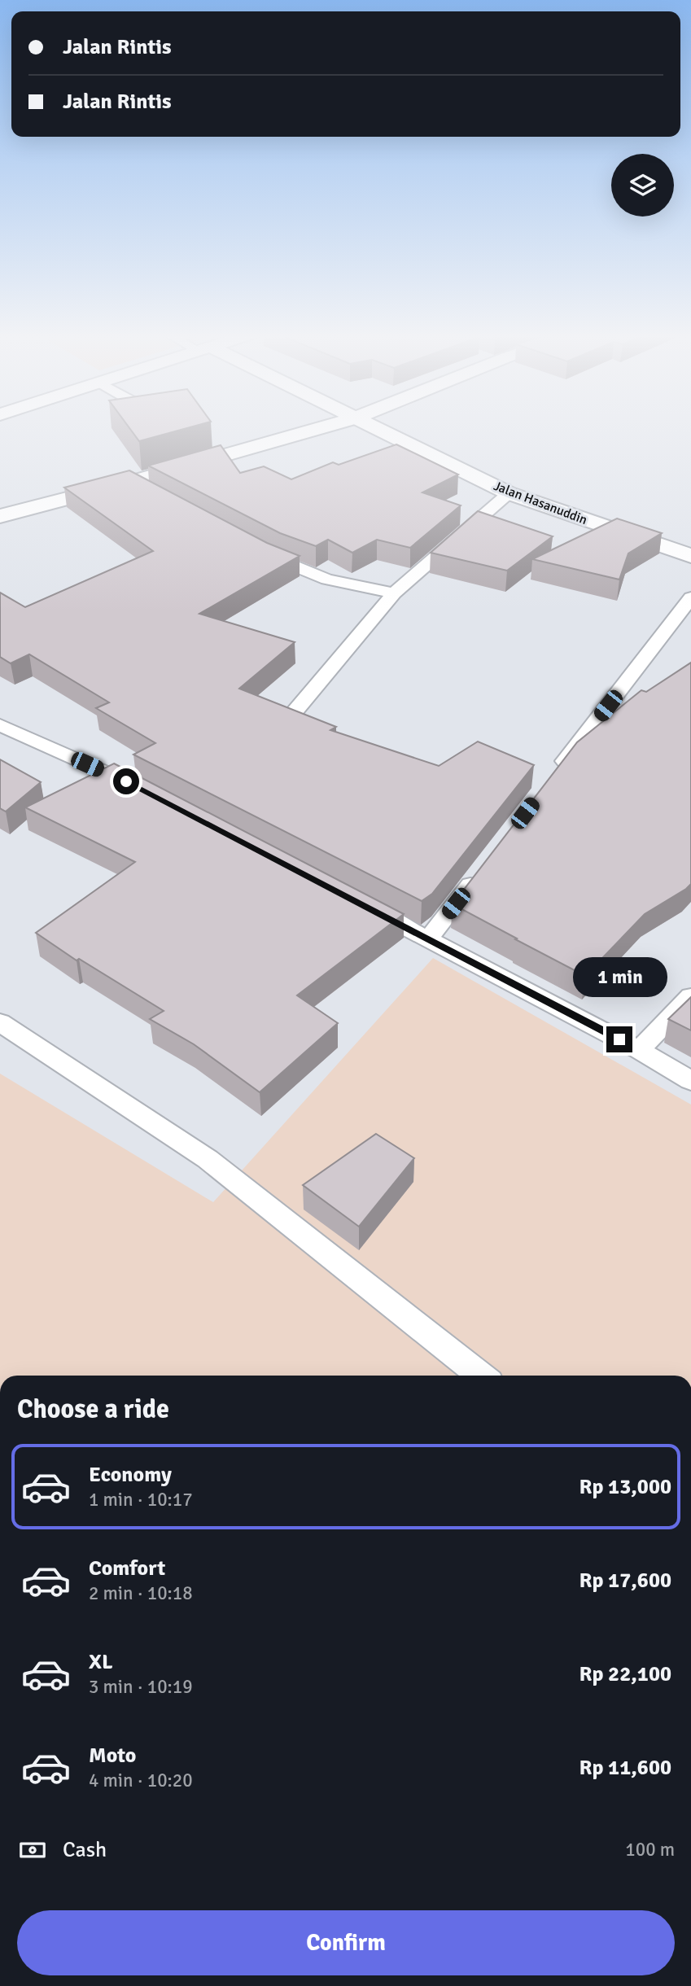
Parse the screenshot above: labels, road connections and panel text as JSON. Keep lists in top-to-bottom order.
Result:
{
  "streets": {
    "street": ["Jalan Hasanuddin"]
  },
  "page": {
    "banner": ["Jalan Rintis", "Jalan Rintis"],
    "bubble": "1 min",
    "heading": "Choose a ride",
    "list": [
      {
        "name": "Economy",
        "note": "1 min · 10:17",
        "value": "Rp 13,000"
      },
      {
        "name": "Comfort",
        "note": "2 min · 10:18",
        "value": "Rp 17,600"
      },
      {
        "name": "XL",
        "note": "3 min · 10:19",
        "value": "Rp 22,100"
      },
      {
        "name": "Moto",
        "note": "4 min · 10:20",
        "value": "Rp 11,600"
      }
    ],
    "pay": ["Cash", "100 m"],
    "buttons": "Confirm"
  }
}
